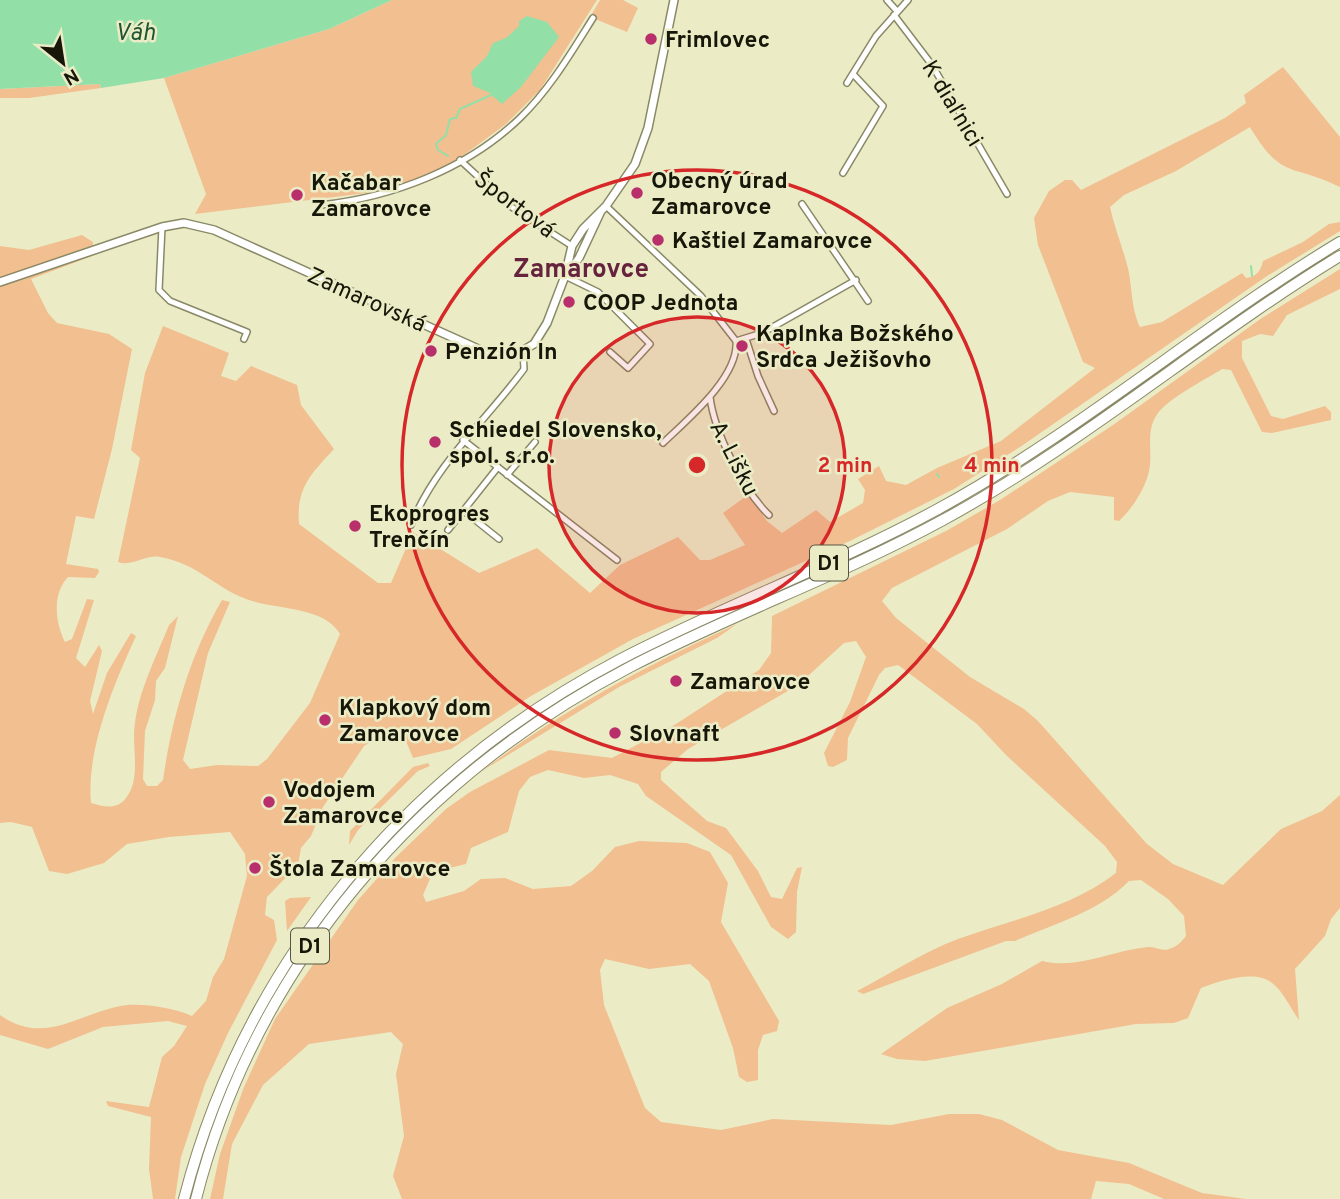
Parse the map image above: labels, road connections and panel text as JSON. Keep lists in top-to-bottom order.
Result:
{
  "streets": {
    "highway": ["D1"],
    "main road": ["Zamarovská"],
    "street": ["K diaľnici", "Športová", "A. Lišku"]
  },
  "districts": ["Zamarovce"],
  "water": ["Váh"],
  "places": [
    "Frimlovec",
    "Obecný úrad Zamarovce",
    "Kačabar Zamarovce",
    "Kaštiel Zamarovce",
    "COOP Jednota",
    "Kaplnka Božského Srdca Ježišovho",
    "Penzión In",
    "Schiedel Slovensko, spol. s.r.o.",
    "Ekoprogres Trenčín",
    "Zamarovce",
    "Klapkový dom Zamarovce",
    "Slovnaft",
    "Vodojem Zamarovce",
    "Štola Zamarovce"
  ],
  "north": "bottom right",
  "rings": ["2 min", "4 min"]
}
